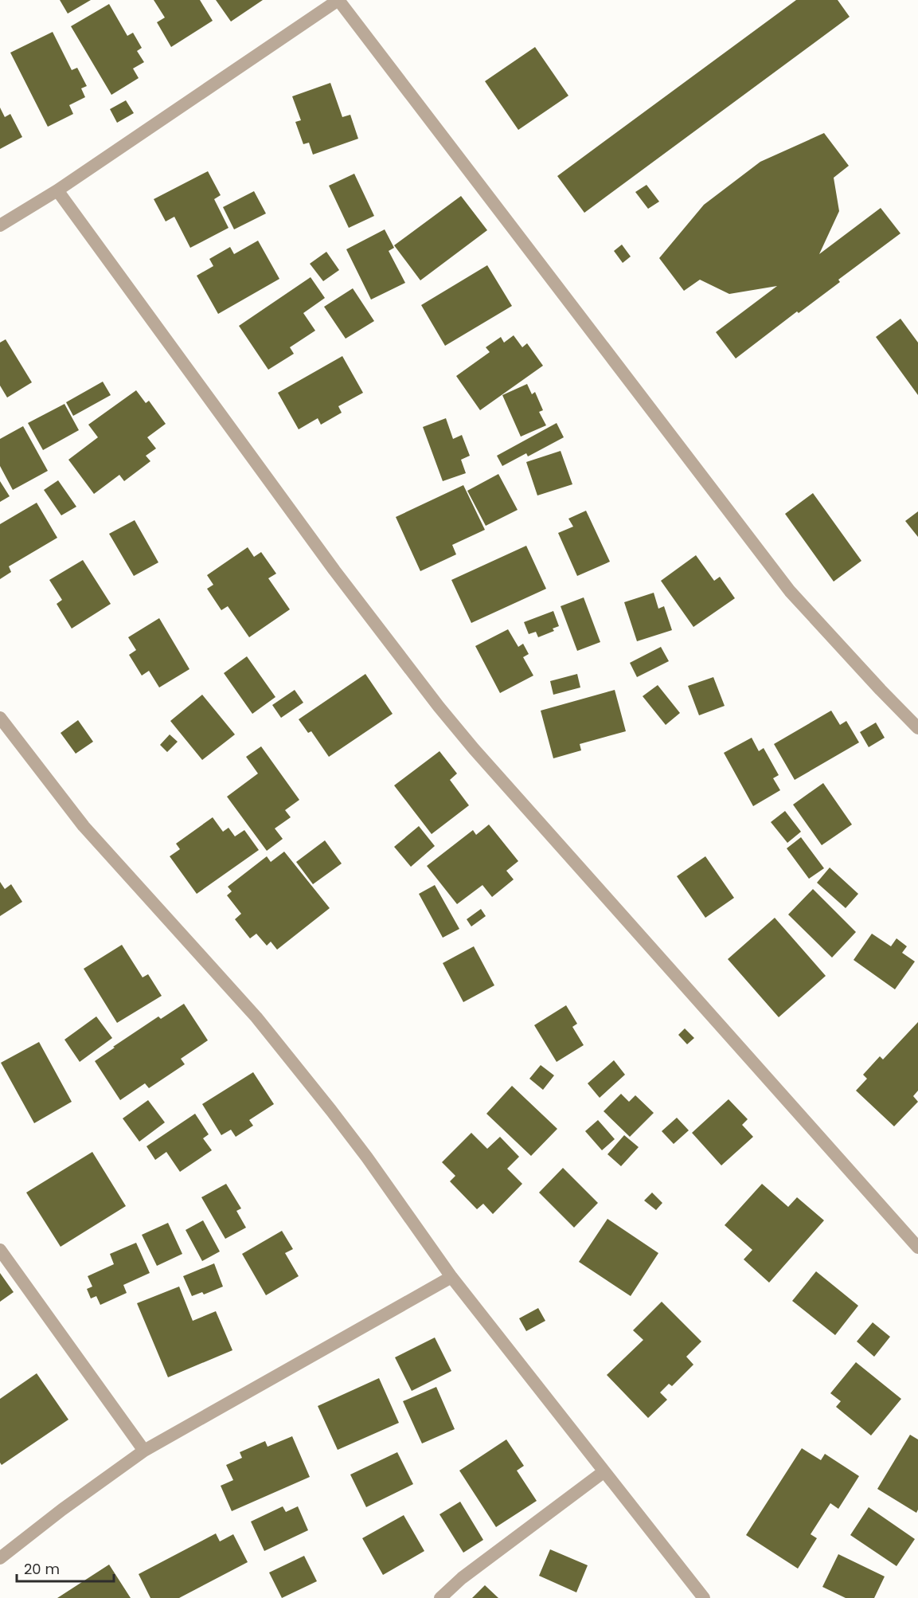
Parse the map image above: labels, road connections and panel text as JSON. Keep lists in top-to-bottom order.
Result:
{
  "scale_bar": "20 m"
}
